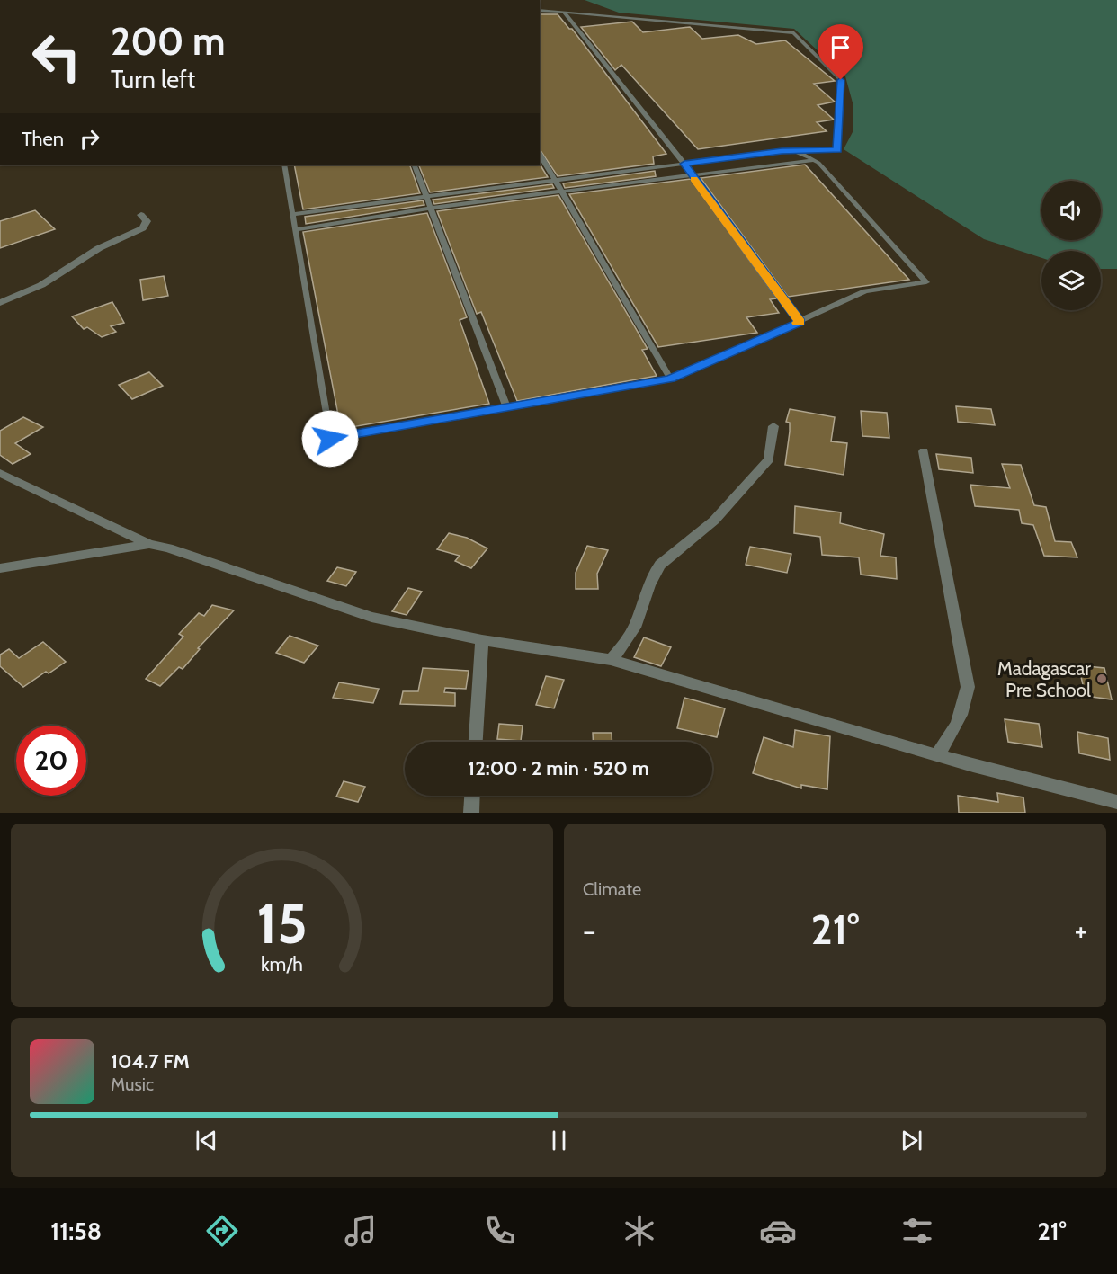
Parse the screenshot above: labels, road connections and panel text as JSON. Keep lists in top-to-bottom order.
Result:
{
  "places": ["Madagascar Pre School"],
  "page": {
    "turn": ["200 m", "Turn left"],
    "then": "Then",
    "limit": "20",
    "trip": "12:00 · 2 min · 520 m",
    "tile": "Climate",
    "heat": ["−", "21°", "+"],
    "song": ["104.7 FM", "Music"],
    "tabs": ["11:58", "21°"],
    "gauge": ["15", "km/h"]
  }
}
